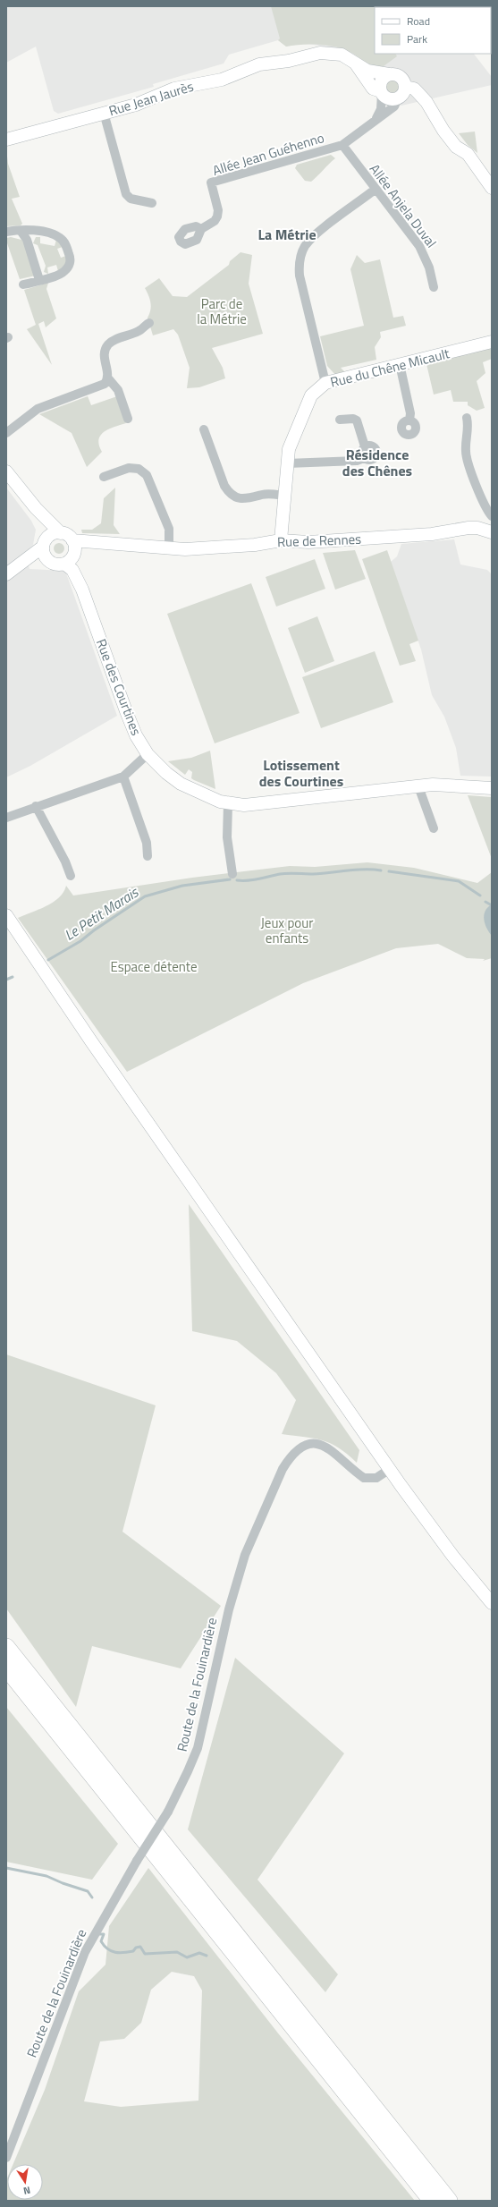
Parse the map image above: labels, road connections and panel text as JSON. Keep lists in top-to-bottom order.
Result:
{
  "streets": {
    "street": [
      "Rue Jean Jaurès",
      "Allée Jean Guéhenno",
      "Allée Anjela Duval",
      "Rue du Chêne Micault",
      "Rue de Rennes",
      "Rue des Courtines",
      "Route de la Fouinardière"
    ]
  },
  "crossings": [
    ["Rue Jean Jaurès", "Allée Jean Guéhenno"],
    ["Allée Jean Guéhenno", "Allée Anjela Duval"],
    ["Rue du Chêne Micault", "Rue de Rennes"],
    ["Rue de Rennes", "Rue des Courtines"]
  ],
  "districts": ["La Métrie", "Résidence des Chênes", "Lotissement des Courtines"],
  "water": ["Le Petit Marais"],
  "parks": ["Parc de la Métrie", "Jeux pour enfants", "Espace détente"],
  "legend": ["Road", "Park"],
  "north": "bottom"
}
